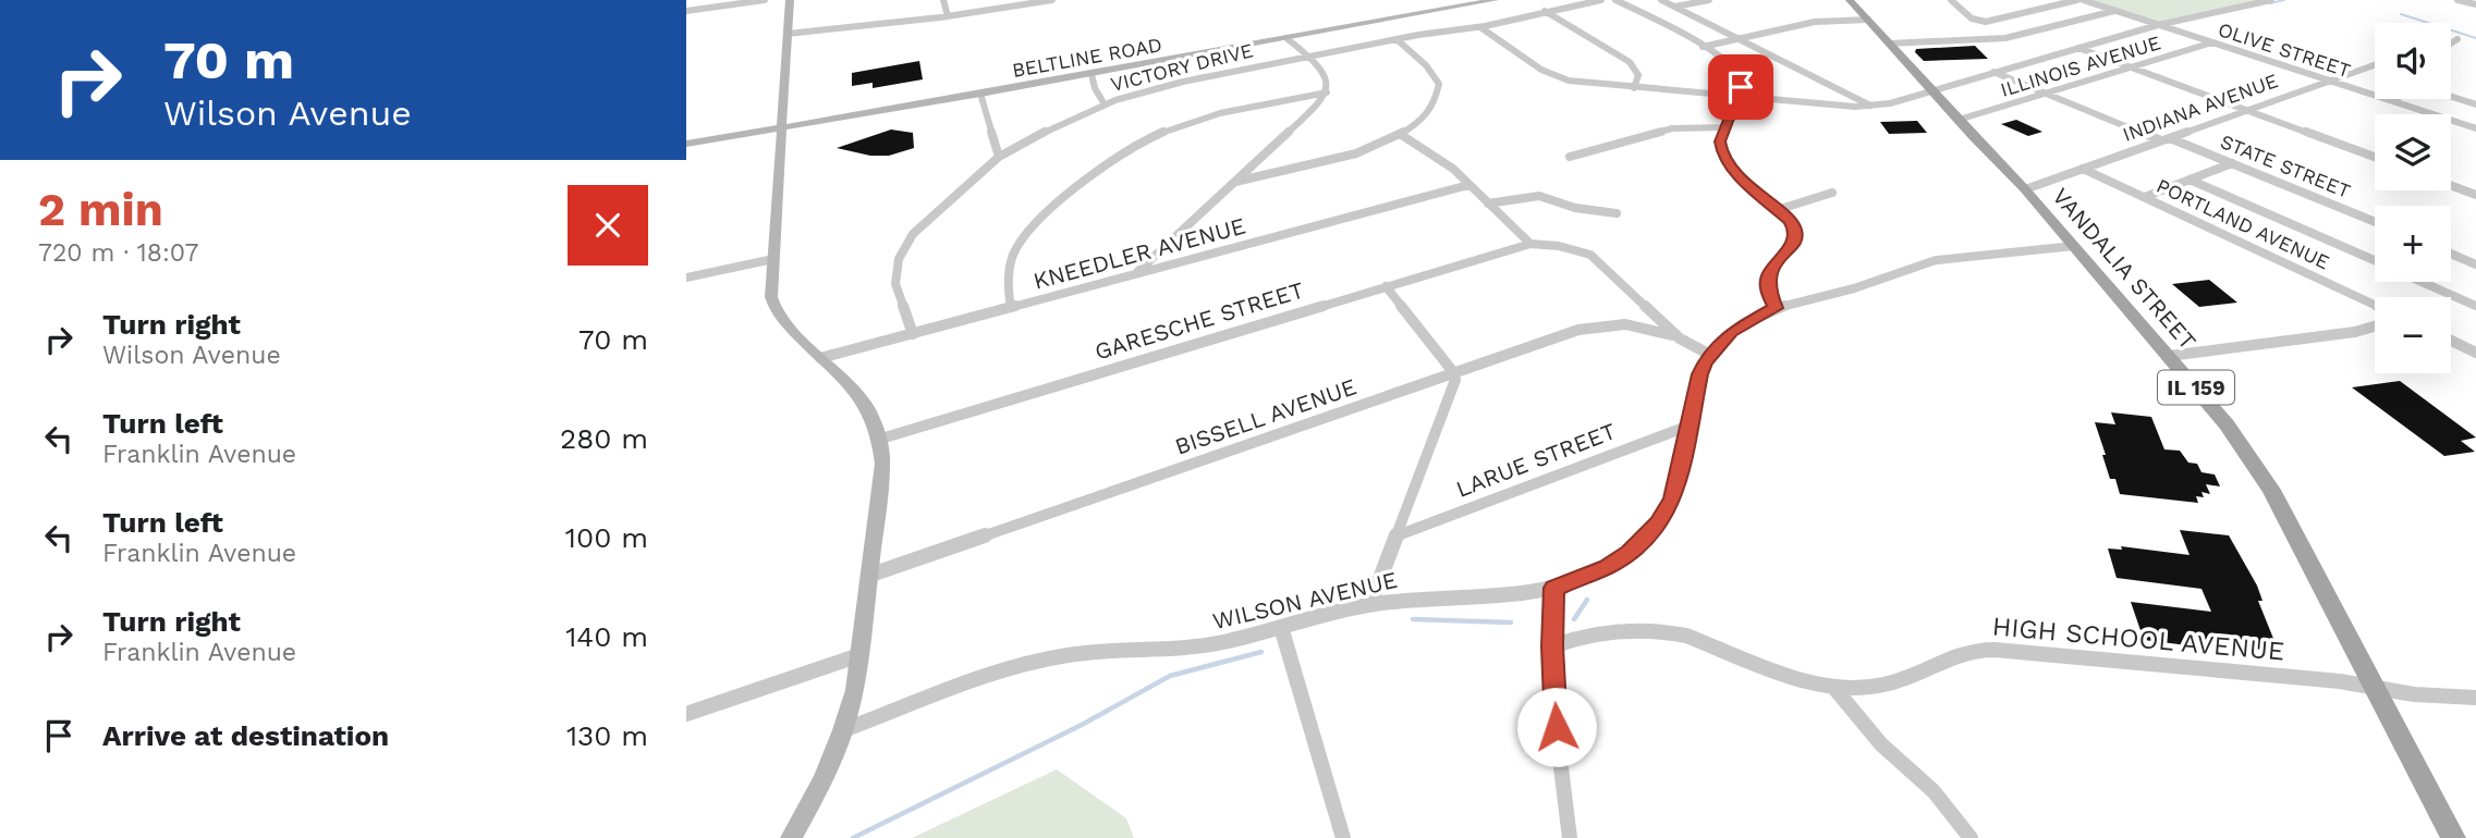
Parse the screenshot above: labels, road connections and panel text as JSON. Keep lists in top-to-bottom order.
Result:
{
  "streets": {
    "main road": ["VANDALIA STREET", "IL 159"],
    "street": [
      "OLIVE STREET",
      "BELTLINE ROAD",
      "ILLINOIS AVENUE",
      "VICTORY DRIVE",
      "INDIANA AVENUE",
      "STATE STREET",
      "PORTLAND AVENUE",
      "KNEEDLER AVENUE",
      "GARESCHE STREET",
      "BISSELL AVENUE",
      "LARUE STREET",
      "WILSON AVENUE",
      "HIGH SCHOOL AVENUE"
    ]
  },
  "crossings": [
    ["OLIVE STREET", "ILLINOIS AVENUE"],
    ["OLIVE STREET", "INDIANA AVENUE"],
    ["ILLINOIS AVENUE", "STATE STREET"],
    ["ILLINOIS AVENUE", "VANDALIA STREET"],
    ["VICTORY DRIVE", "KNEEDLER AVENUE"],
    ["INDIANA AVENUE", "STATE STREET"],
    ["INDIANA AVENUE", "PORTLAND AVENUE"],
    ["INDIANA AVENUE", "VANDALIA STREET"],
    ["VANDALIA STREET", "WILSON AVENUE"],
    ["VANDALIA STREET", "HIGH SCHOOL AVENUE"],
    ["LARUE STREET", "WILSON AVENUE"]
  ],
  "page": {
    "turn": ["70 m", "Wilson Avenue"],
    "map_buttons": ["+", "−"],
    "heading": ["2 min", "720 m · 18:07"],
    "list": [
      {
        "name": "Turn right",
        "note": "Wilson Avenue",
        "value": "70 m"
      },
      {
        "name": "Turn left",
        "note": "Franklin Avenue",
        "value": "280 m"
      },
      {
        "name": "Turn left",
        "note": "Franklin Avenue",
        "value": "100 m"
      },
      {
        "name": "Turn right",
        "note": "Franklin Avenue",
        "value": "140 m"
      },
      {
        "name": "Arrive at destination",
        "value": "130 m"
      }
    ]
  }
}
